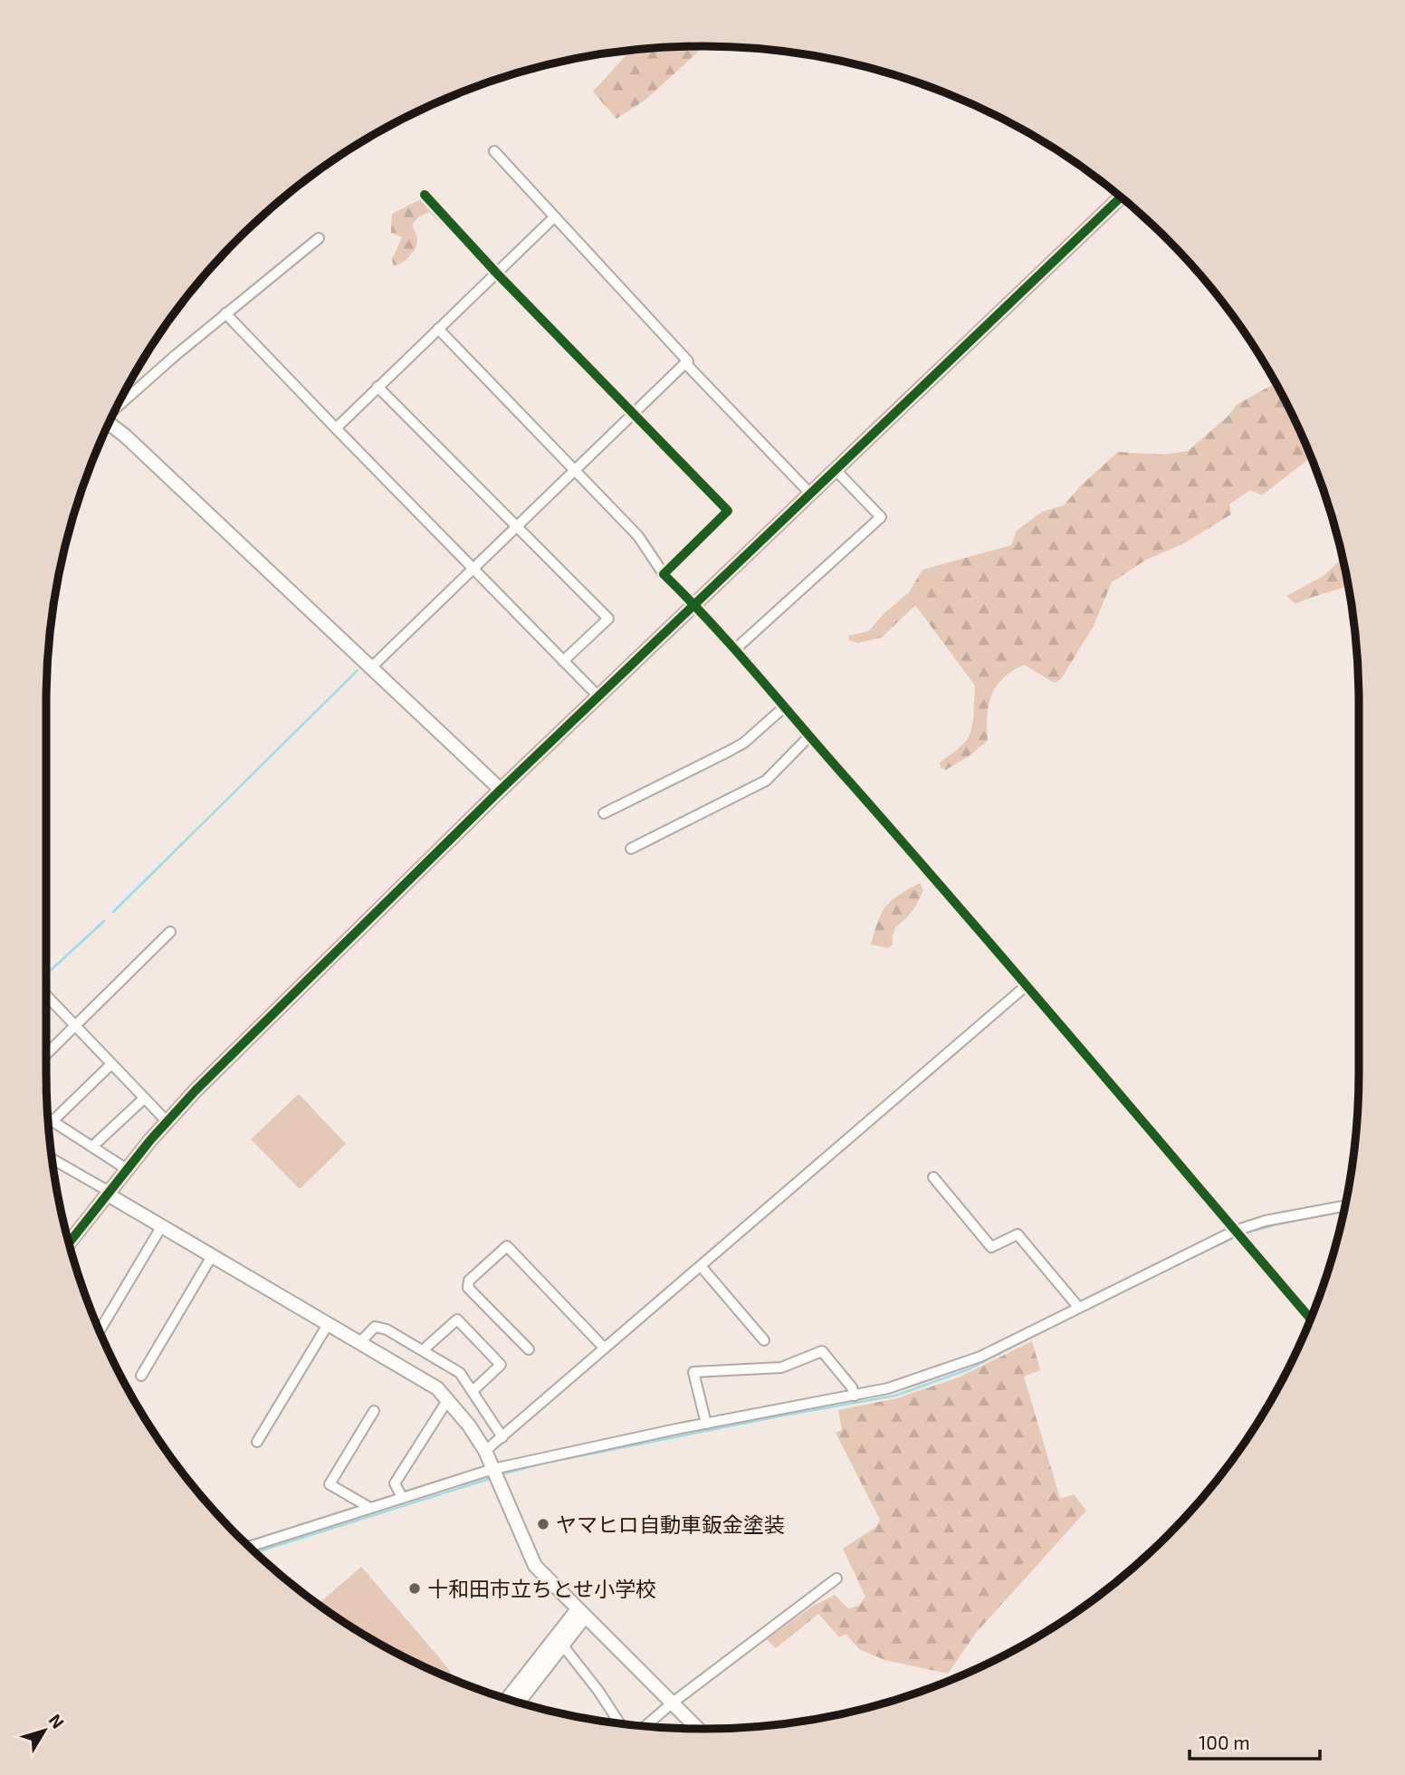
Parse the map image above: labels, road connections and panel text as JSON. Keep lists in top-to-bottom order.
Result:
{
  "places": ["ヤマヒロ自動車鈑金塗装", "十和田市立ちとせ小学校"],
  "scale_bar": "100 m",
  "north": "top right"
}
